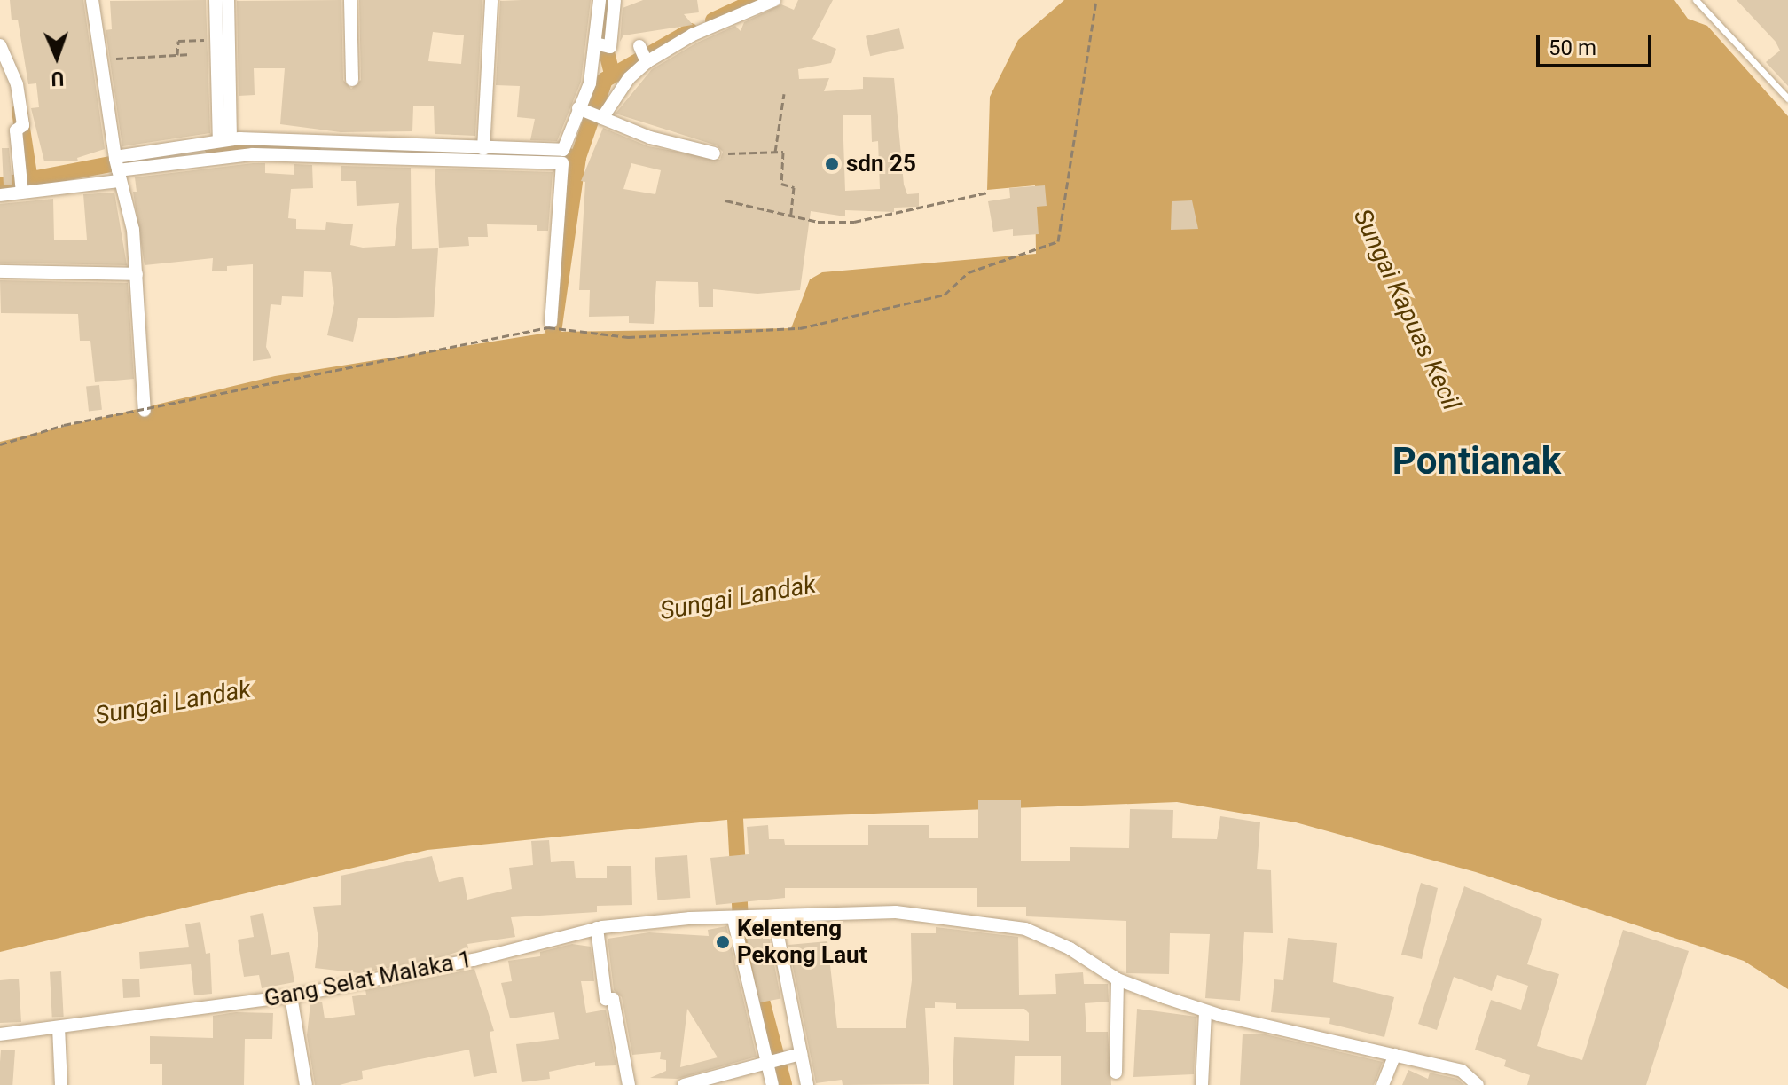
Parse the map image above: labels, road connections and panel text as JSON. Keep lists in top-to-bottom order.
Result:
{
  "streets": {
    "street": ["Gang Selat Malaka 1"]
  },
  "districts": ["Pontianak"],
  "water": ["Sungai Kapuas Kecil", "Sungai Landak"],
  "places": ["sdn 25", "Kelenteng Pekong Laut"],
  "scale_bar": "50 m",
  "north": "bottom"
}
